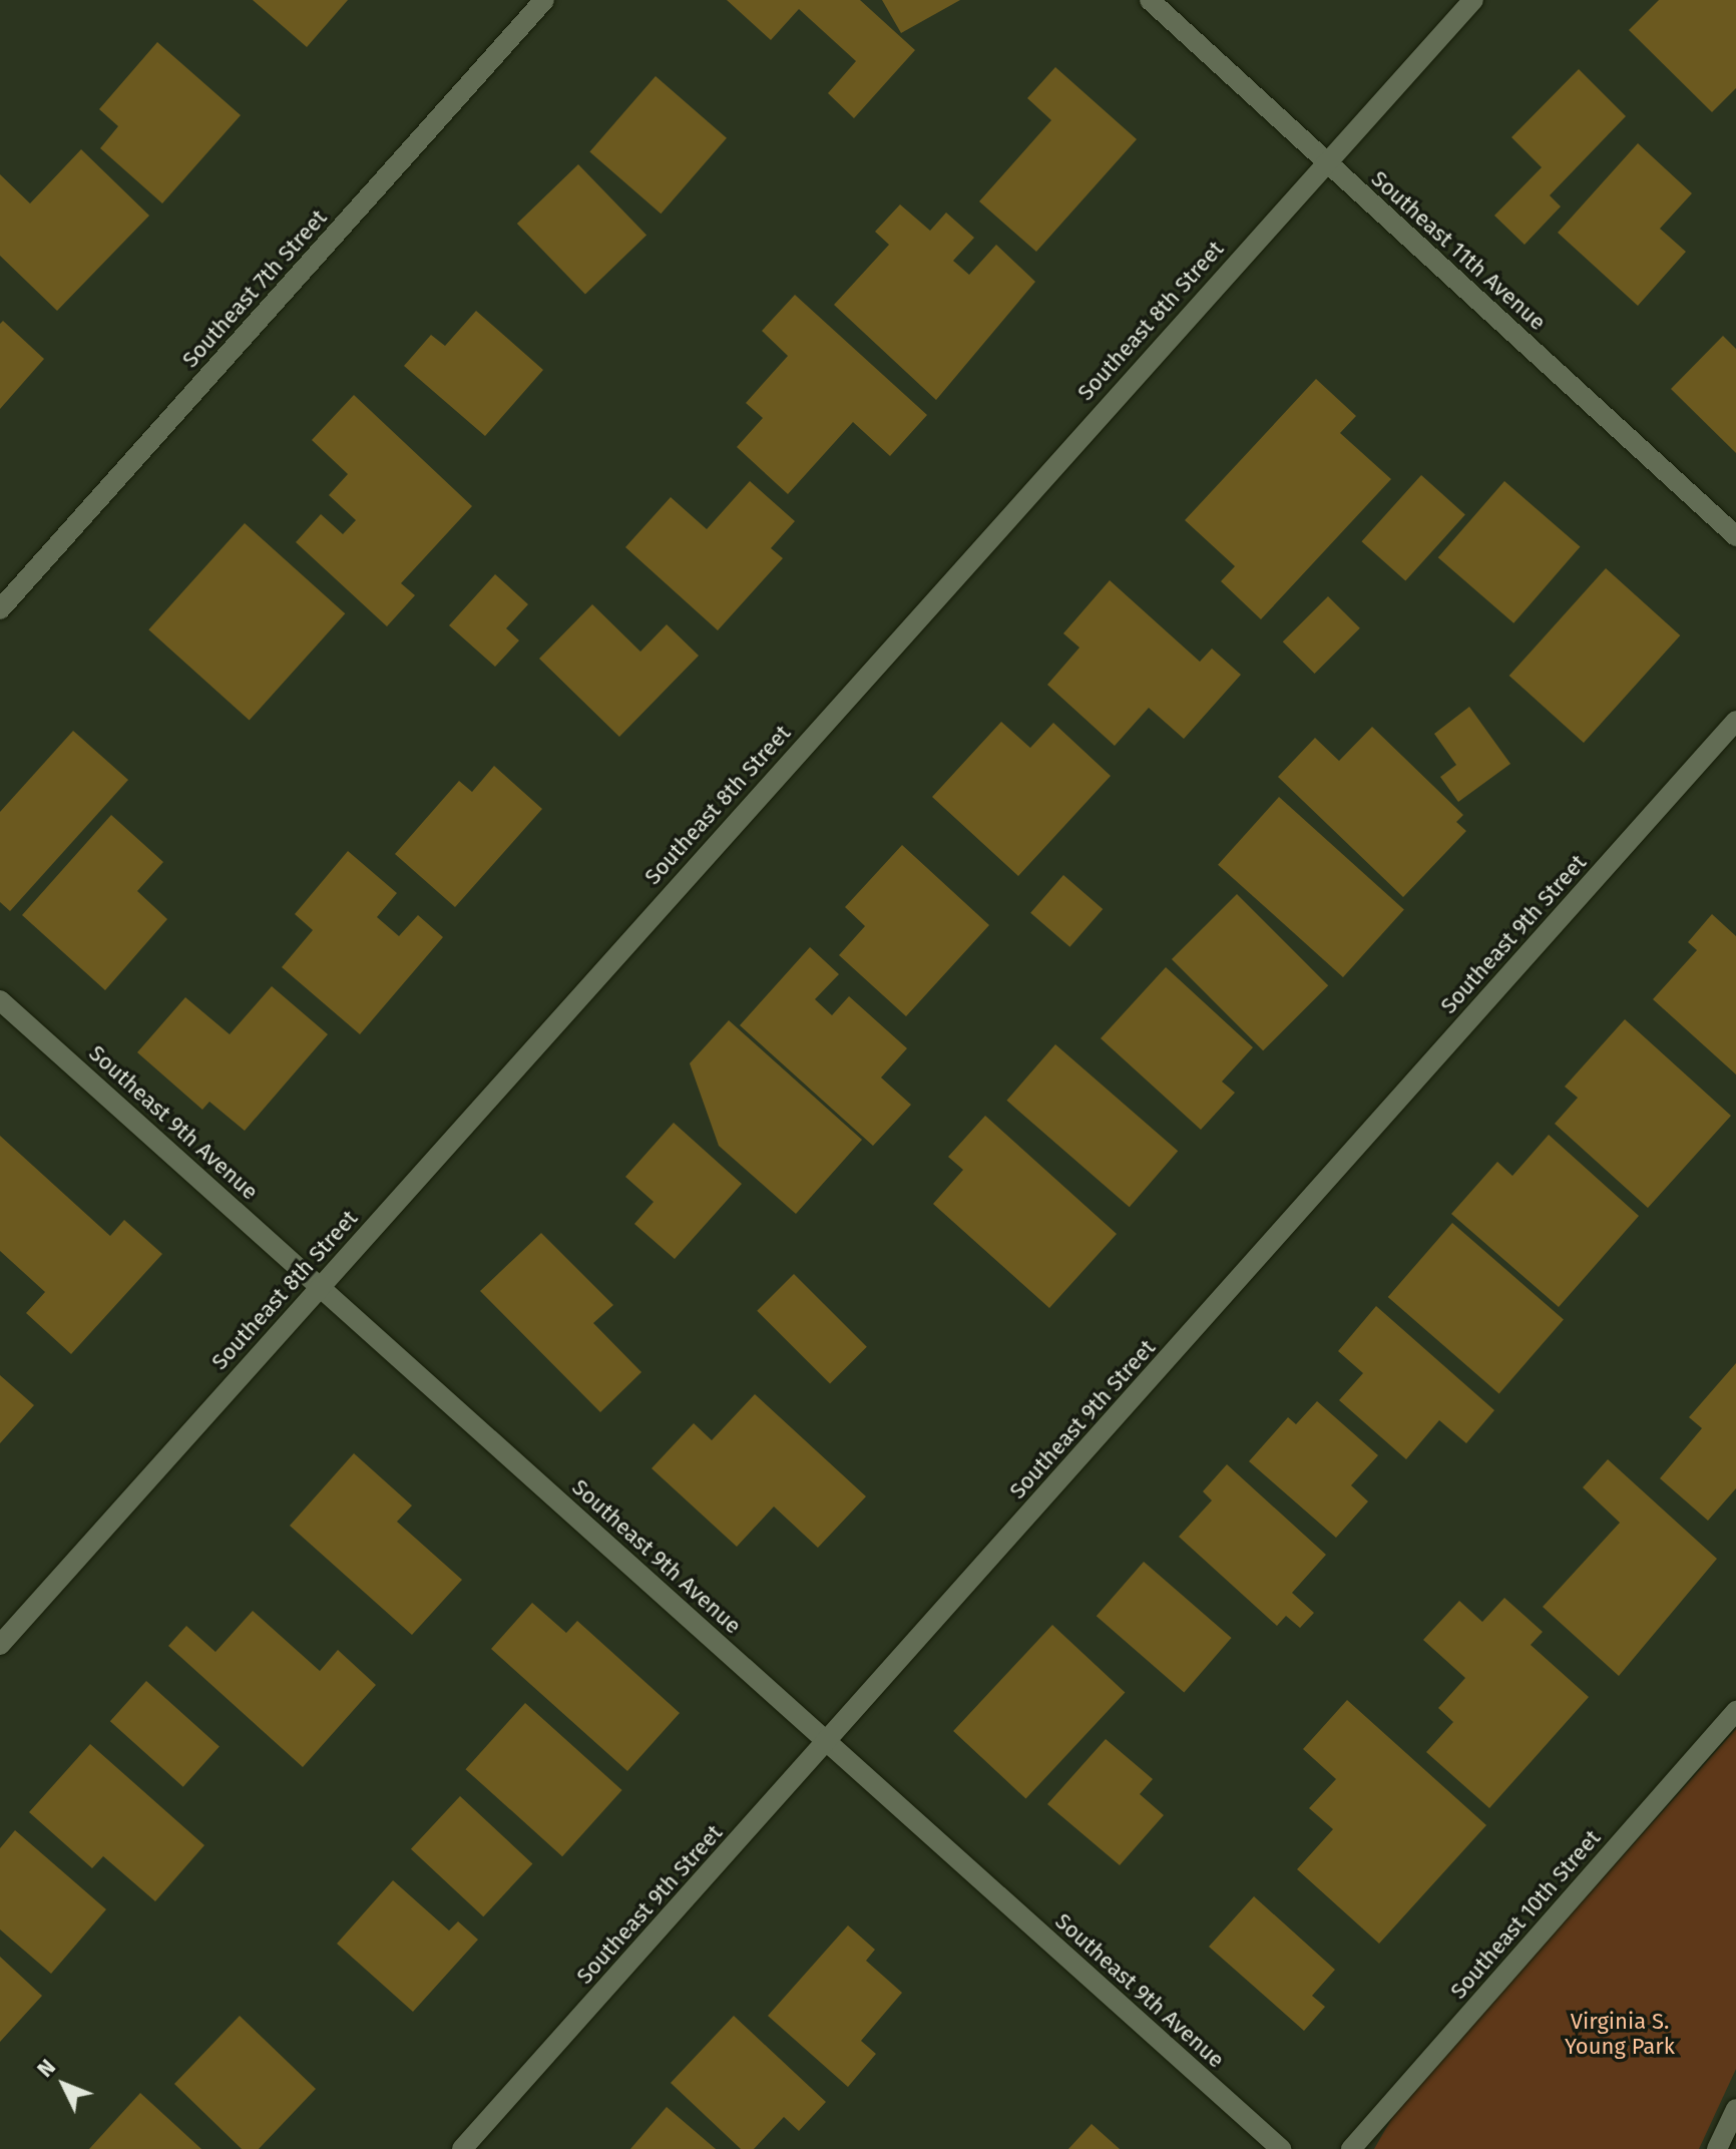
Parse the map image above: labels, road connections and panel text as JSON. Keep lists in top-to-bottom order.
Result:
{
  "streets": {
    "street": [
      "Southeast 11th Avenue",
      "Southeast 7th Street",
      "Southeast 8th Street",
      "Southeast 9th Street",
      "Southeast 9th Avenue",
      "Southeast 10th Street"
    ]
  },
  "crossings": [
    ["Southeast 11th Avenue", "Southeast 8th Street"],
    ["Southeast 8th Street", "Southeast 9th Avenue"],
    ["Southeast 9th Street", "Southeast 9th Avenue"]
  ],
  "parks": ["Virginia S. Young Park"],
  "north": "top left"
}
